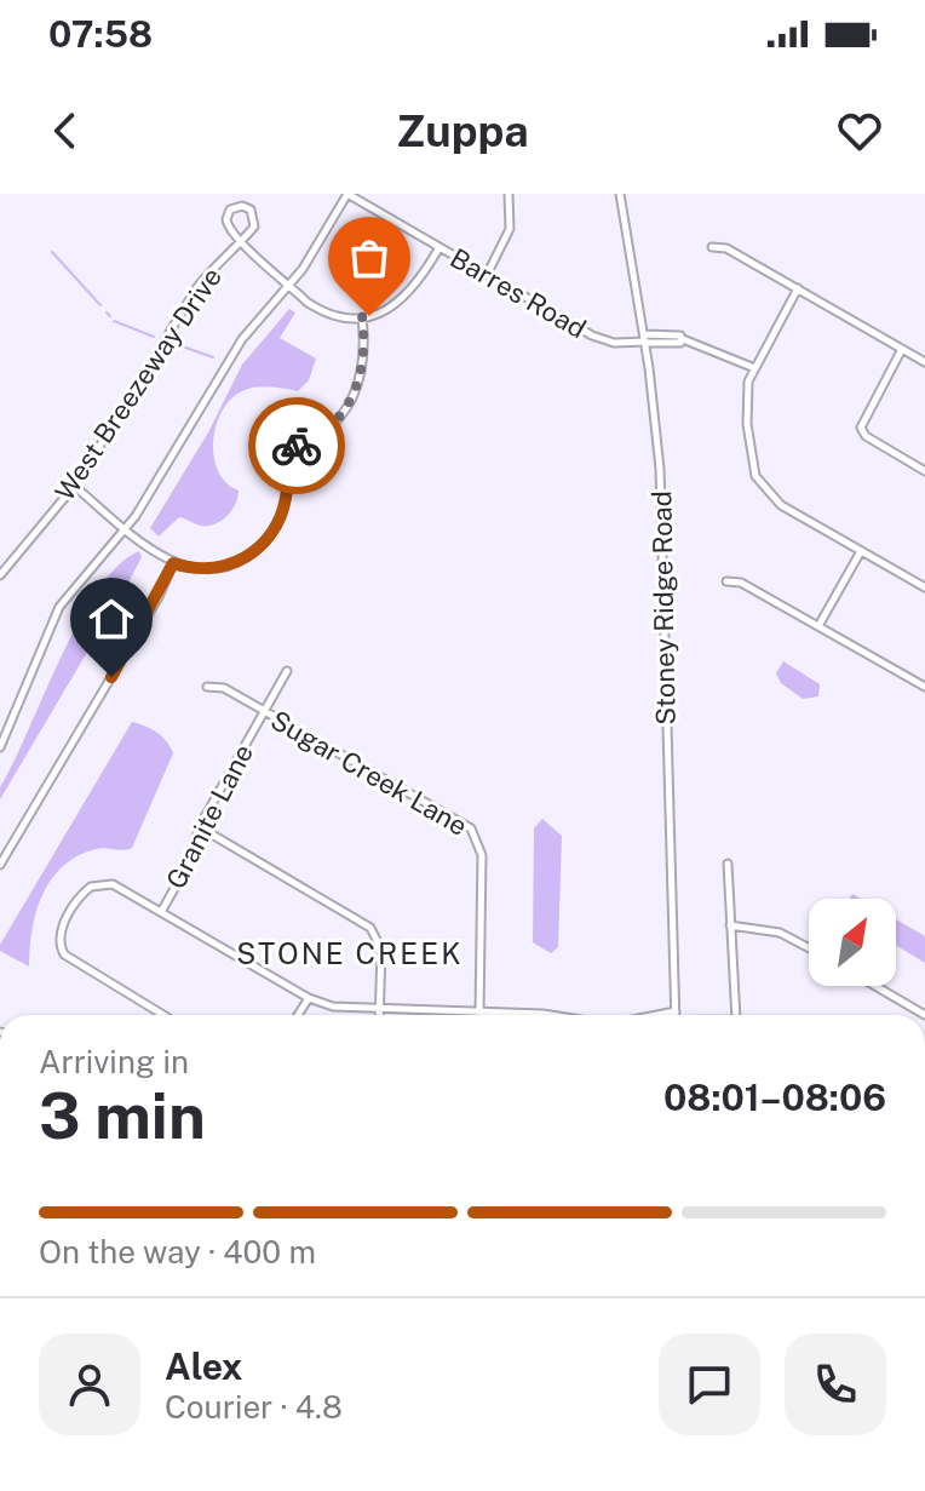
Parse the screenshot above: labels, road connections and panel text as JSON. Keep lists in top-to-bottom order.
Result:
{
  "streets": {
    "street": [
      "Barres Road",
      "West Breezeway Drive",
      "Stoney Ridge Road",
      "Sugar Creek Lane",
      "Granite Lane"
    ]
  },
  "crossings": [
    ["Barres Road", "Stoney Ridge Road"],
    ["Sugar Creek Lane", "Granite Lane"]
  ],
  "districts": ["STONE CREEK"],
  "north": "top right",
  "page": {
    "status": "07:58",
    "header": "Zuppa",
    "heading": ["3 min", "Arriving in", "08:01–08:06"],
    "panel": ["Alex", "Courier · 4.8"],
    "bar": "On the way · 400 m"
  }
}
